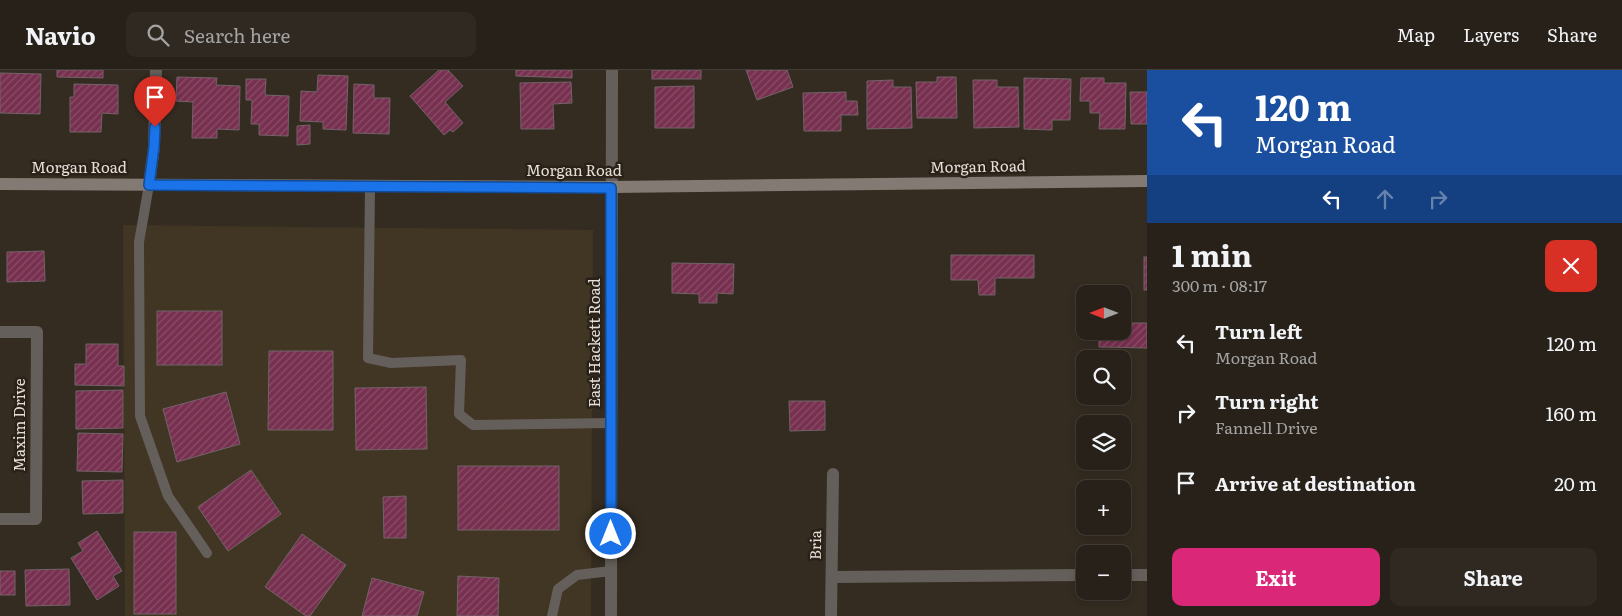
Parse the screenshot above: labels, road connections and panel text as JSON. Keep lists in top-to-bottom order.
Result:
{
  "streets": {
    "street": [
      "Morgan Road",
      "East Hackett Road",
      "Maxim Drive",
      "Bria"
    ]
  },
  "crossings": [
    ["Morgan Road", "East Hackett Road"]
  ],
  "north": "left",
  "page": {
    "header": "Navio",
    "search": "Search here",
    "nav": ["Map", "Layers", "Share"],
    "turn": ["120 m", "Morgan Road"],
    "heading": ["1 min", "300 m · 08:17"],
    "map_buttons": ["+", "−"],
    "list": [
      {
        "name": "Turn left",
        "note": "Morgan Road",
        "value": "120 m"
      },
      {
        "name": "Turn right",
        "note": "Fannell Drive",
        "value": "160 m"
      },
      {
        "name": "Arrive at destination",
        "value": "20 m"
      }
    ],
    "buttons": ["Exit", "Share"]
  }
}
